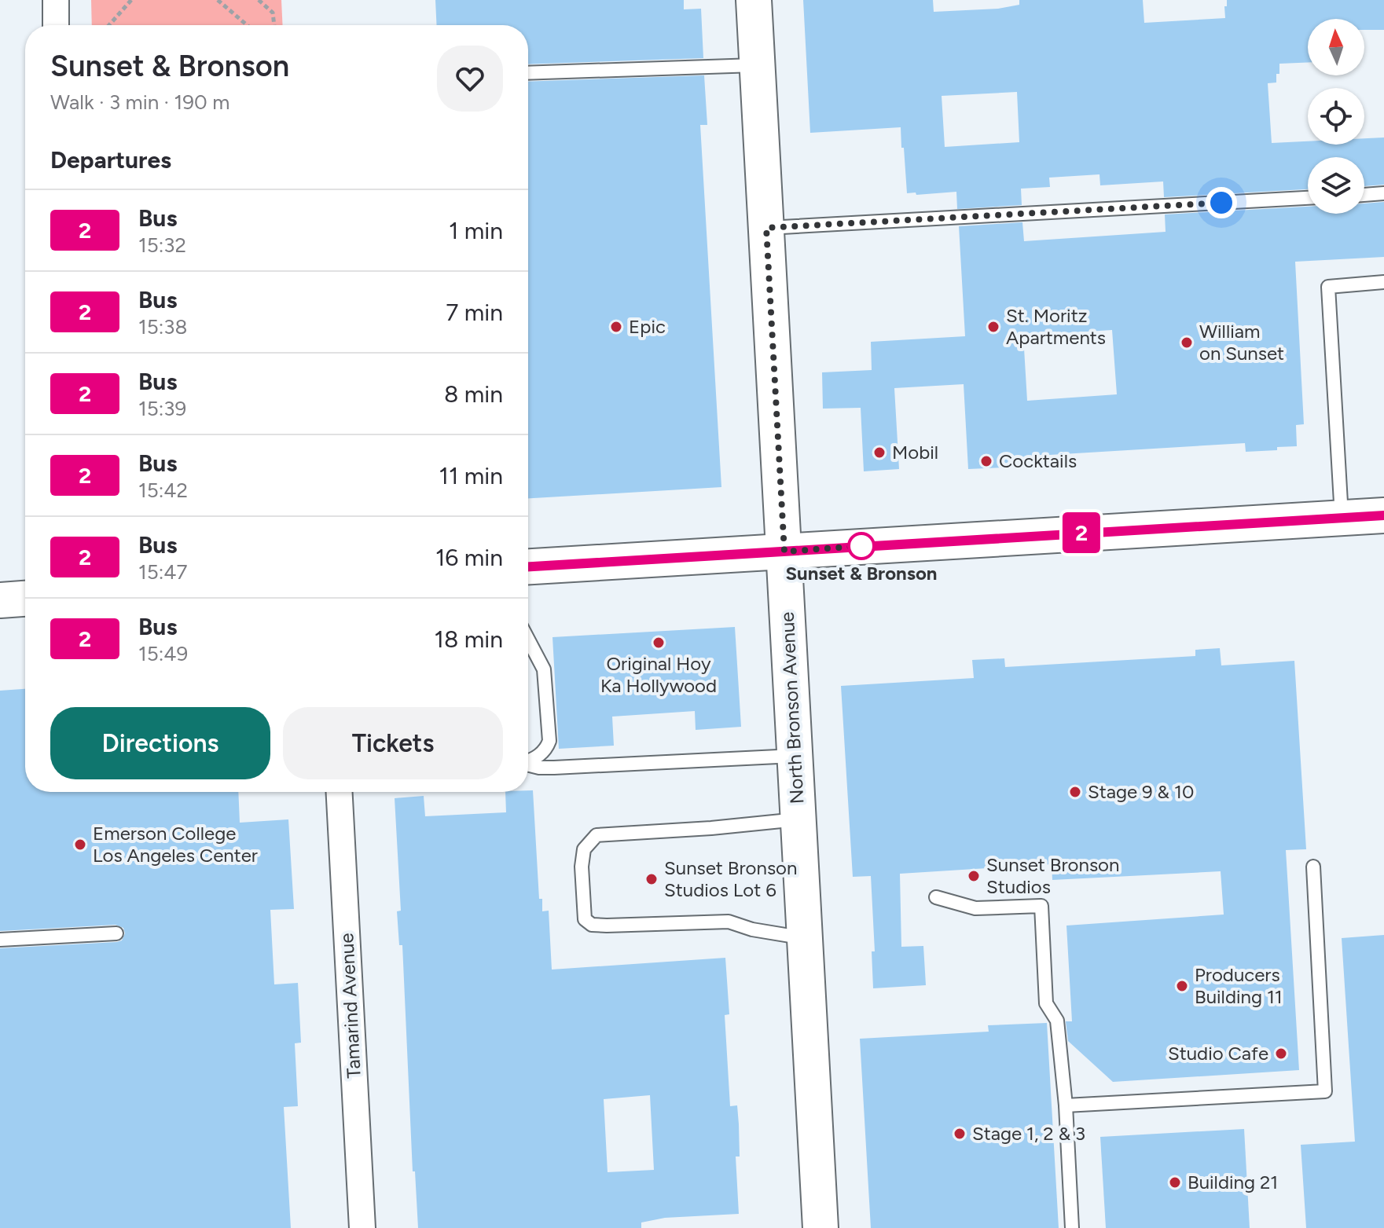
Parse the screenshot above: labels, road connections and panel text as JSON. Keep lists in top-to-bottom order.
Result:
{
  "streets": {
    "street": ["North Bronson Avenue", "Tamarind Avenue"]
  },
  "places": [
    "Epic",
    "St. Moritz Apartments",
    "William on Sunset",
    "Mobil",
    "Cocktails",
    "Sunset & Bronson",
    "Original Hoy Ka Hollywood",
    "Stage 9 & 10",
    "Emerson College Los Angeles Center",
    "Sunset Bronson Studios",
    "Sunset Bronson Studios Lot 6",
    "Producers Building 11",
    "Studio Cafe",
    "Stage 1, 2 & 3",
    "Building 21"
  ],
  "lines": ["bus line 2"],
  "north": "top",
  "page": {
    "on_map": "2",
    "heading": [
      ["Sunset & Bronson", "Walk · 3 min · 190 m"],
      "Departures"
    ],
    "list": [
      {
        "mark": "2",
        "name": "Bus",
        "note": "15:32",
        "value": "1 min"
      },
      {
        "mark": "2",
        "name": "Bus",
        "note": "15:38",
        "value": "7 min"
      },
      {
        "mark": "2",
        "name": "Bus",
        "note": "15:39",
        "value": "8 min"
      },
      {
        "mark": "2",
        "name": "Bus",
        "note": "15:42",
        "value": "11 min"
      },
      {
        "mark": "2",
        "name": "Bus",
        "note": "15:47",
        "value": "16 min"
      },
      {
        "mark": "2",
        "name": "Bus",
        "note": "15:49",
        "value": "18 min"
      }
    ],
    "buttons": ["Directions", "Tickets"]
  }
}
